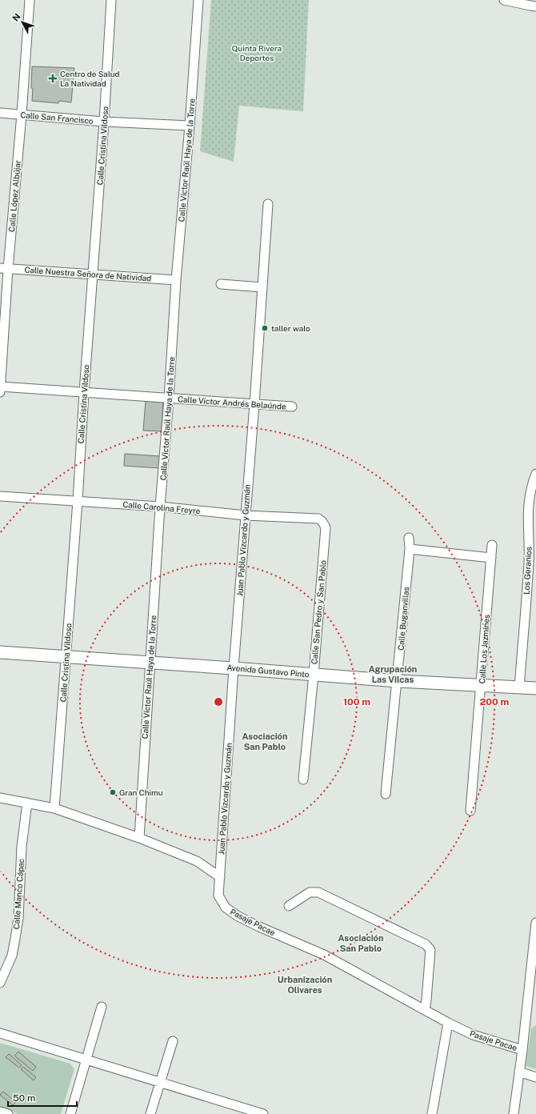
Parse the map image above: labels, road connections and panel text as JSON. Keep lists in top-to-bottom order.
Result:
{
  "streets": {
    "main road": ["Avenida Gustavo Pinto"],
    "street": [
      "Calle San Francisco",
      "Calle Cristina Vildoso",
      "Calle Víctor Raúl Haya de la Torre",
      "Calle López Albújar",
      "Calle Nuestra Señora de Natividad",
      "Calle Víctor Andrés Belaúnde",
      "Calle Carolina Freyre",
      "Juan Pablo Vizcardo y Guzmán",
      "Los Geranios",
      "Calle San Pedro y San Pablo",
      "Calle Buganvillas",
      "Calle Los Jazmínes",
      "Calle Manco Cápac",
      "Pasaje Pacae"
    ]
  },
  "crossings": [
    ["Calle San Francisco", "Calle Cristina Vildoso"],
    ["Calle San Francisco", "Calle Víctor Raúl Haya de la Torre"],
    ["Calle San Francisco", "Calle López Albújar"],
    ["Calle Cristina Vildoso", "Calle Nuestra Señora de Natividad"],
    ["Calle Cristina Vildoso", "Calle Víctor Andrés Belaúnde"],
    ["Calle Cristina Vildoso", "Calle Carolina Freyre"],
    ["Calle Cristina Vildoso", "Avenida Gustavo Pinto"],
    ["Calle Víctor Raúl Haya de la Torre", "Calle Nuestra Señora de Natividad"],
    ["Calle Víctor Raúl Haya de la Torre", "Calle Víctor Andrés Belaúnde"],
    ["Calle Víctor Raúl Haya de la Torre", "Calle Carolina Freyre"],
    ["Calle Víctor Raúl Haya de la Torre", "Avenida Gustavo Pinto"],
    ["Calle López Albújar", "Calle Nuestra Señora de Natividad"],
    ["Calle López Albújar", "Calle Víctor Andrés Belaúnde"],
    ["Calle Víctor Andrés Belaúnde", "Juan Pablo Vizcardo y Guzmán"],
    ["Calle Carolina Freyre", "Juan Pablo Vizcardo y Guzmán"],
    ["Calle Carolina Freyre", "Calle San Pedro y San Pablo"],
    ["Juan Pablo Vizcardo y Guzmán", "Avenida Gustavo Pinto"],
    ["Juan Pablo Vizcardo y Guzmán", "Pasaje Pacae"],
    ["Los Geranios", "Avenida Gustavo Pinto"],
    ["Calle San Pedro y San Pablo", "Avenida Gustavo Pinto"],
    ["Calle Buganvillas", "Avenida Gustavo Pinto"],
    ["Calle Los Jazmínes", "Avenida Gustavo Pinto"]
  ],
  "districts": [
    "Agrupación Las Vilcas",
    "Asociación San Pablo",
    "Asociación San Pablo",
    "Urbanización Olivares"
  ],
  "parks": ["Quinta Rivera Deportes"],
  "places": {
    "health": ["Centro de Salud La Natividad"],
    "other": ["taller walo", "Gran Chimu"]
  },
  "scale_bar": "50 m",
  "north": "top left",
  "rings": ["100 m", "200 m"]
}
